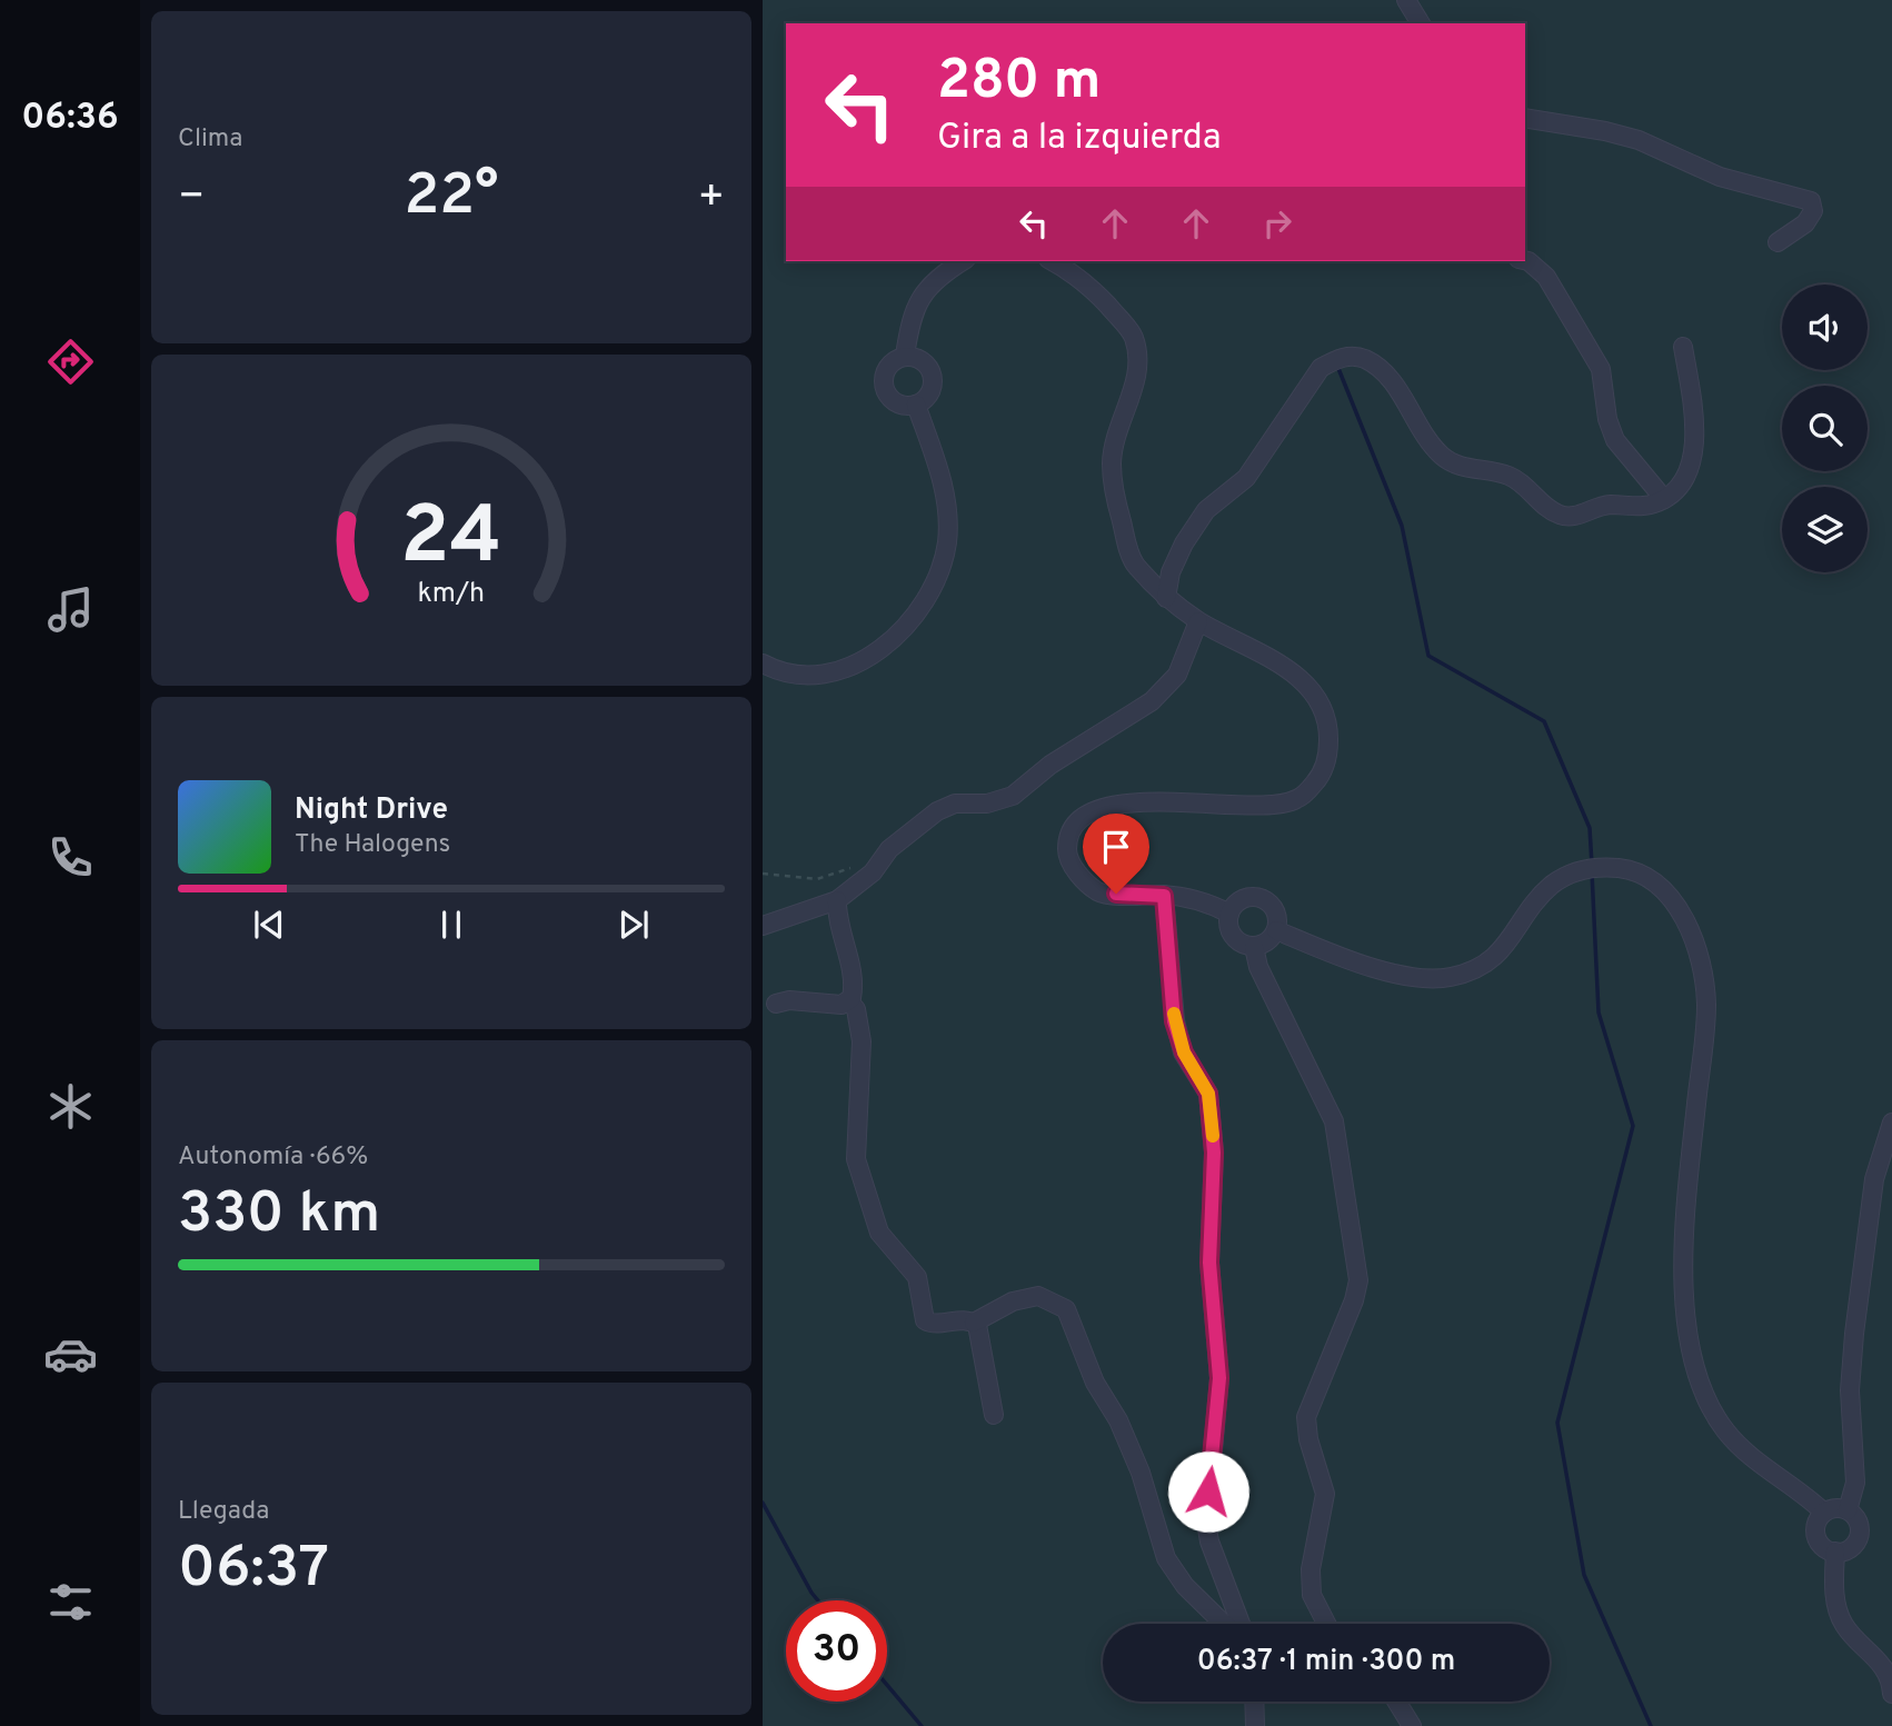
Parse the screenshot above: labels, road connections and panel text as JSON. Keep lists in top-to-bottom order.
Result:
{
  "page": {
    "tabs": "06:36",
    "tile": [
      "Clima",
      ["Autonomía · 66%", "330 km"],
      ["Llegada", "06:37"]
    ],
    "turn": ["280 m", "Gira a la izquierda"],
    "heat": ["−", "22°", "+"],
    "song": ["Night Drive", "The Halogens"],
    "limit": "30",
    "trip": "06:37 · 1 min · 300 m",
    "gauge": ["24", "km/h"]
  }
}
